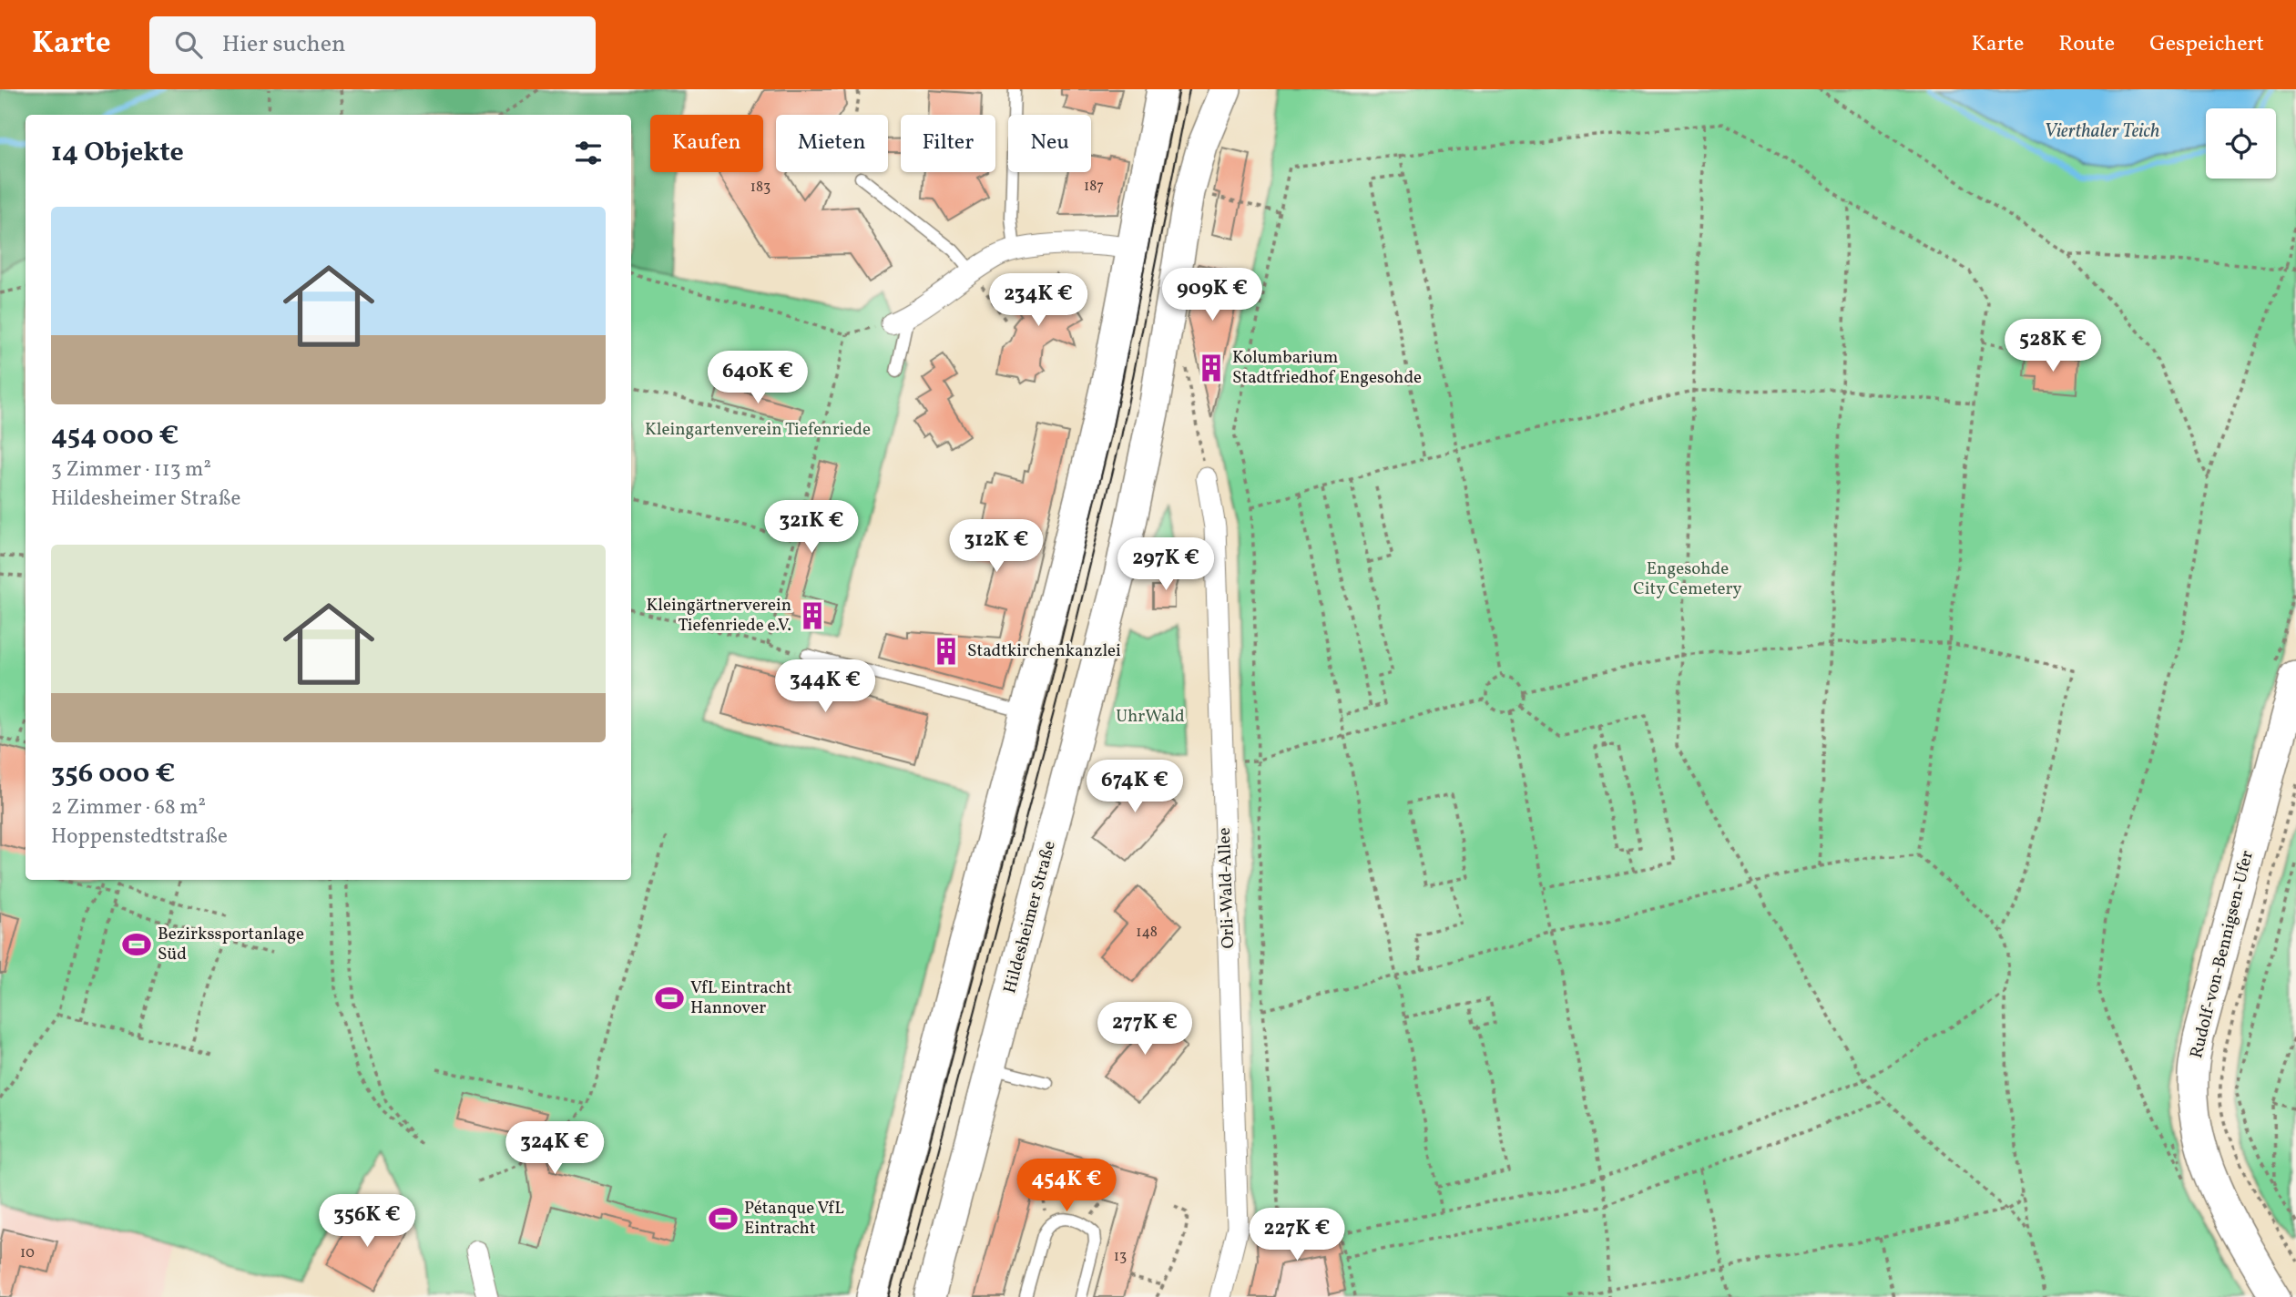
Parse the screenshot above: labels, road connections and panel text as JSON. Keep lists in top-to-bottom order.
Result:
{
  "streets": {
    "main road": ["Hildesheimer Straße", "Rudolf-von-Bennigsen-Ufer"],
    "street": ["Orli-Wald-Allee"]
  },
  "water": ["Vierthaler Teich"],
  "parks": ["Kleingartenverein Tiefenriede", "Engesohde City Cemetery", "UhrWald"],
  "places": {
    "building": ["Kolumbarium Stadtfriedhof Engesohde", "Kleingärtnerverein Tiefenriede e.V.", "Stadtkirchenkanzlei"],
    "sports": ["Bezirkssportanlage Süd", "VfL Eintracht Hannover", "Pétanque VfL Eintracht"]
  },
  "house_numbers": [
    "187",
    "183",
    "148",
    "10",
    "13"
  ],
  "page": {
    "header": "Karte",
    "search": "Hier suchen",
    "nav": ["Karte", "Route", "Gespeichert"],
    "chip": [
      "Kaufen",
      "Mieten",
      "Filter",
      "Neu"
    ],
    "heading": "14 Objekte",
    "list": [
      {
        "name": "454 000 €",
        "note": "3 Zimmer · 113 m² · Hildesheimer Straße"
      },
      {
        "name": "356 000 €",
        "note": "2 Zimmer · 68 m² · Hoppenstedtstraße"
      }
    ],
    "price": [
      "909K €",
      "234K €",
      "528K €",
      "640K €",
      "321K €",
      "312K €",
      "297K €",
      "344K €",
      "674K €",
      "277K €",
      "324K €",
      "454K €",
      "356K €",
      "227K €"
    ]
  }
}
